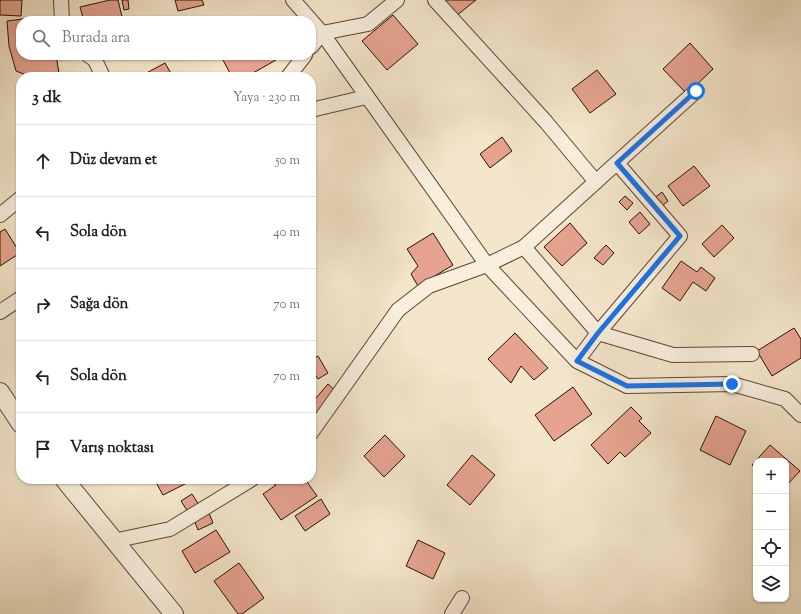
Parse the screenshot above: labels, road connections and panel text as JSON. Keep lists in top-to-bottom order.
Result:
{
  "page": {
    "search": "Burada ara",
    "heading": ["3 dk", "Yaya · 230 m"],
    "list": [
      ["Düz devam et", "50 m"],
      ["Sola dön", "40 m"],
      ["Sağa dön", "70 m"],
      ["Sola dön", "70 m"],
      "Varış noktası"
    ],
    "map_buttons": ["+", "−"]
  }
}
